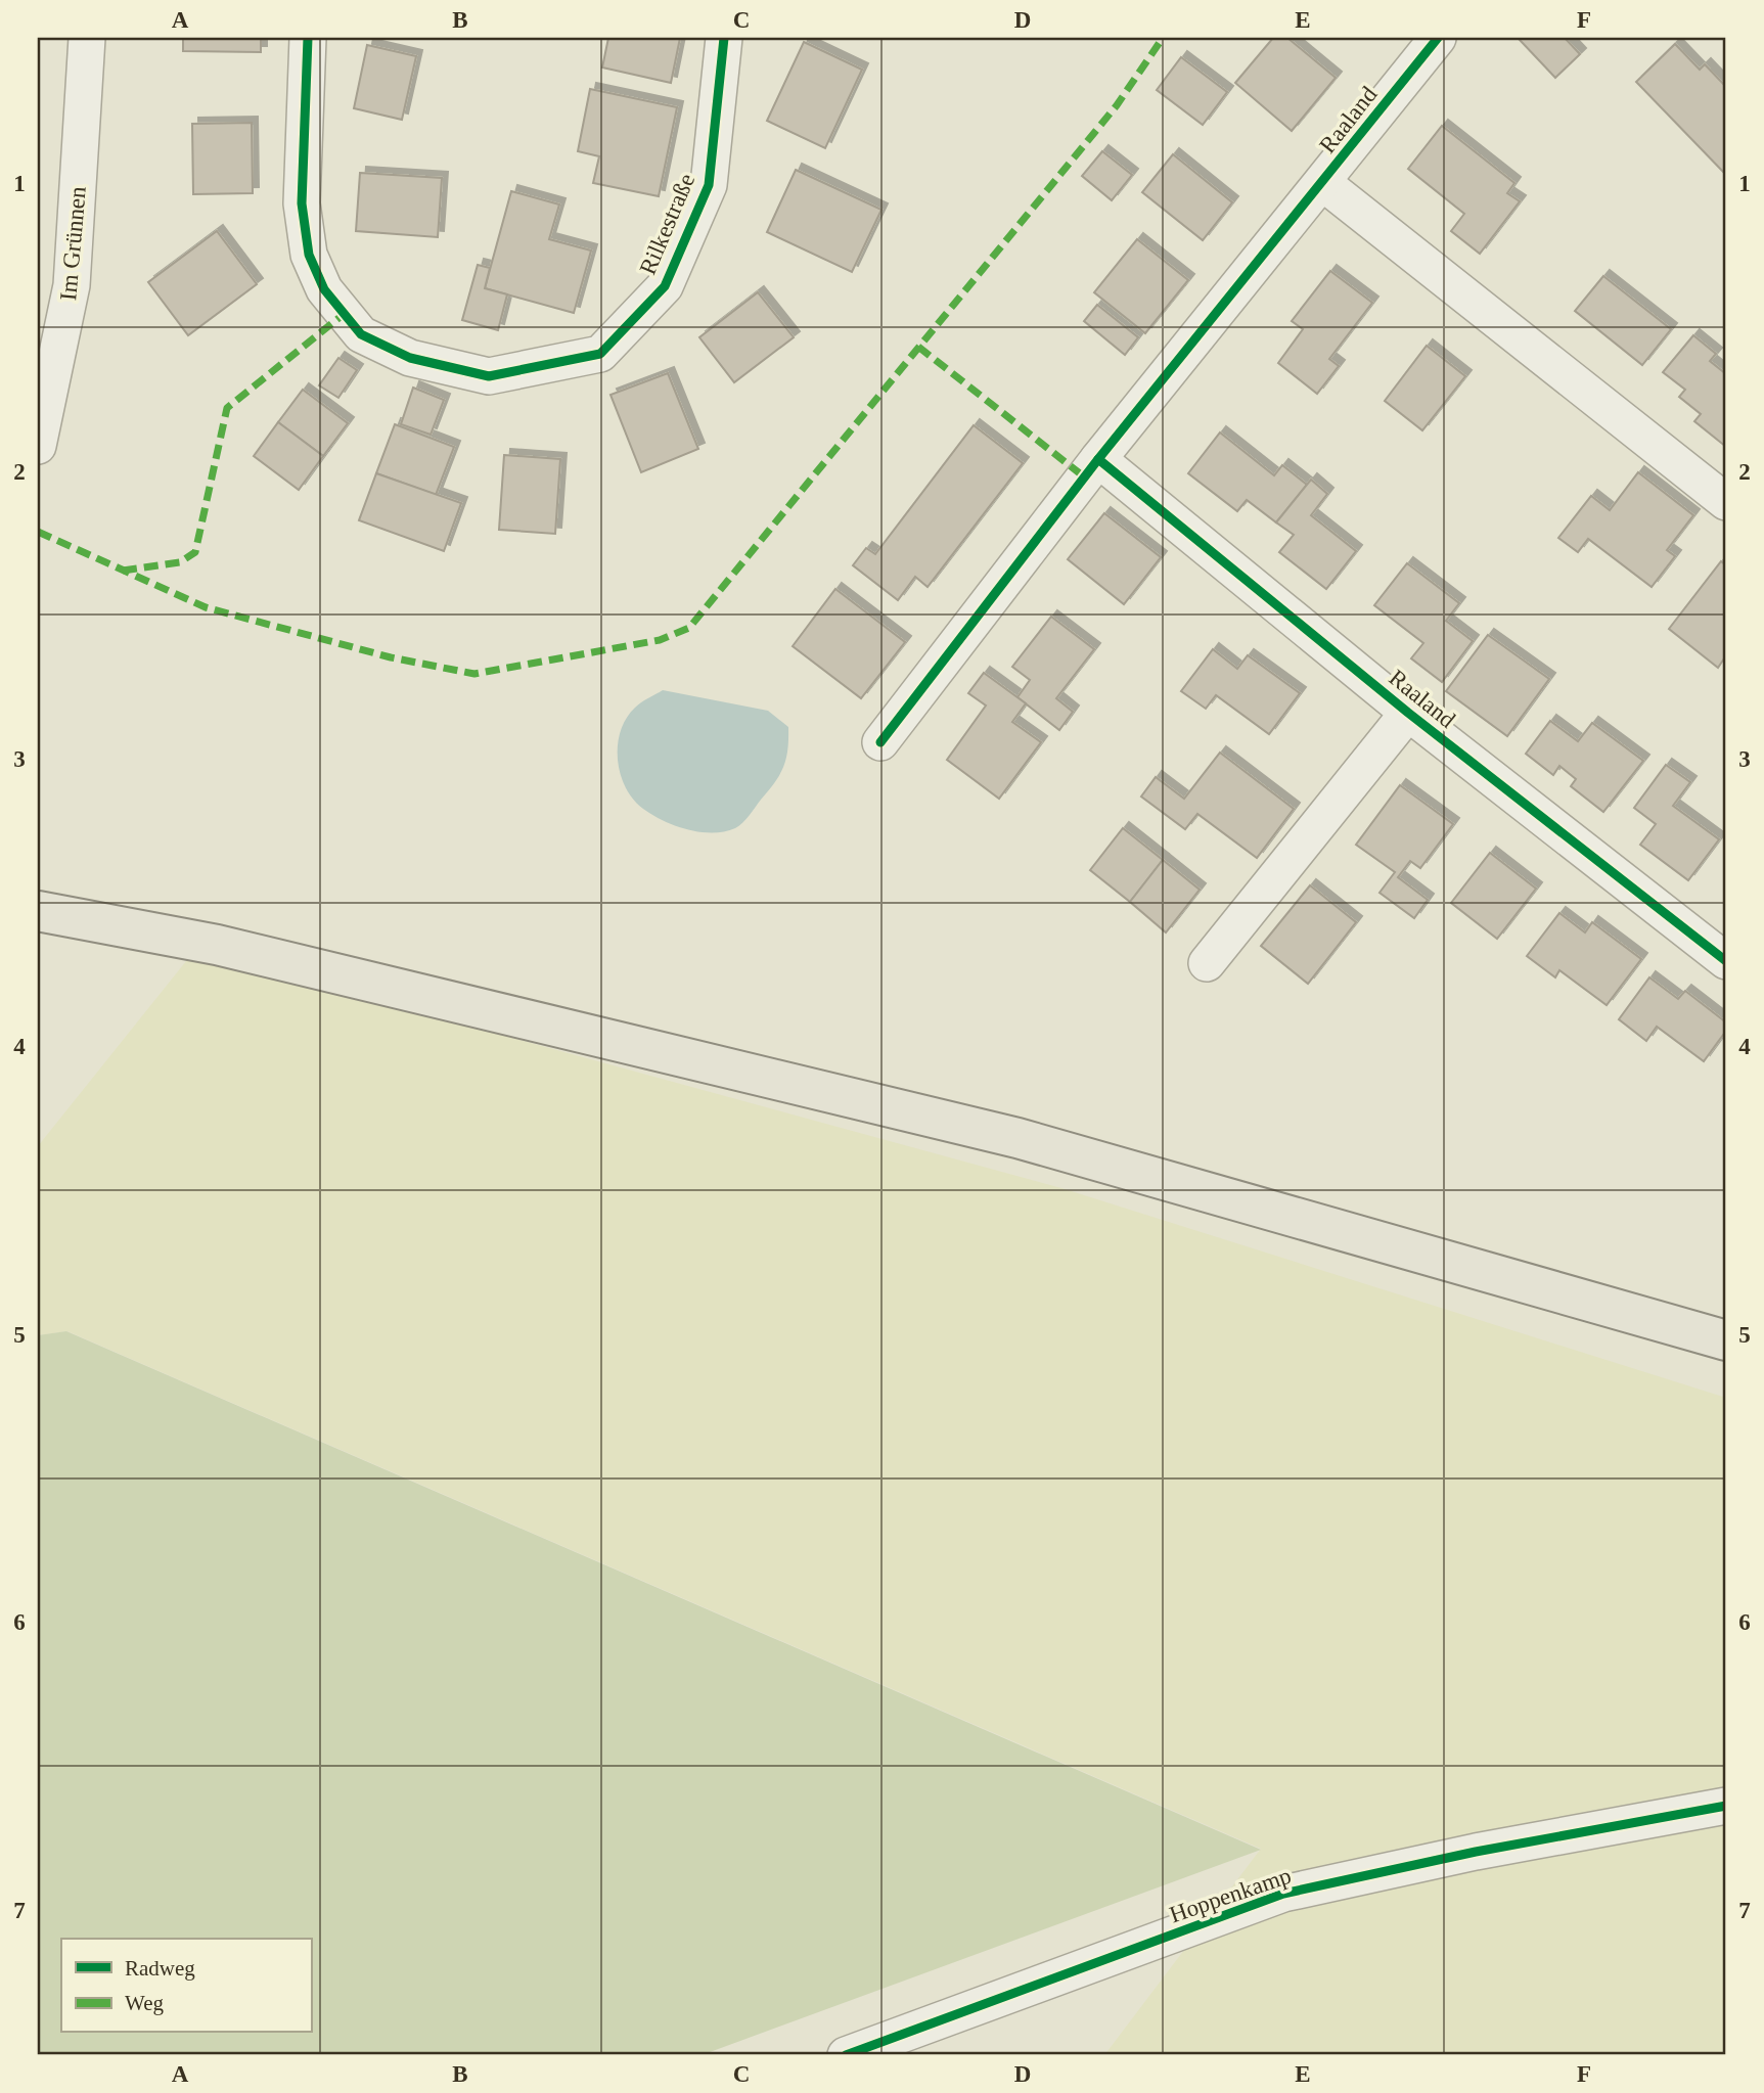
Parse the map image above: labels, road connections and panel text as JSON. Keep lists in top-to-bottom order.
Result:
{
  "streets": {
    "street": [
      "Raaland",
      "Rilkestraße",
      "Im Grünnen",
      "Hoppenkamp"
    ]
  },
  "legend": ["Radweg", "Weg"],
  "grid": {
    "columns": [
      "A",
      "B",
      "C",
      "D",
      "E",
      "F"
    ],
    "rows": [
      "1",
      "2",
      "3",
      "4",
      "5",
      "6",
      "7"
    ]
  }
}
